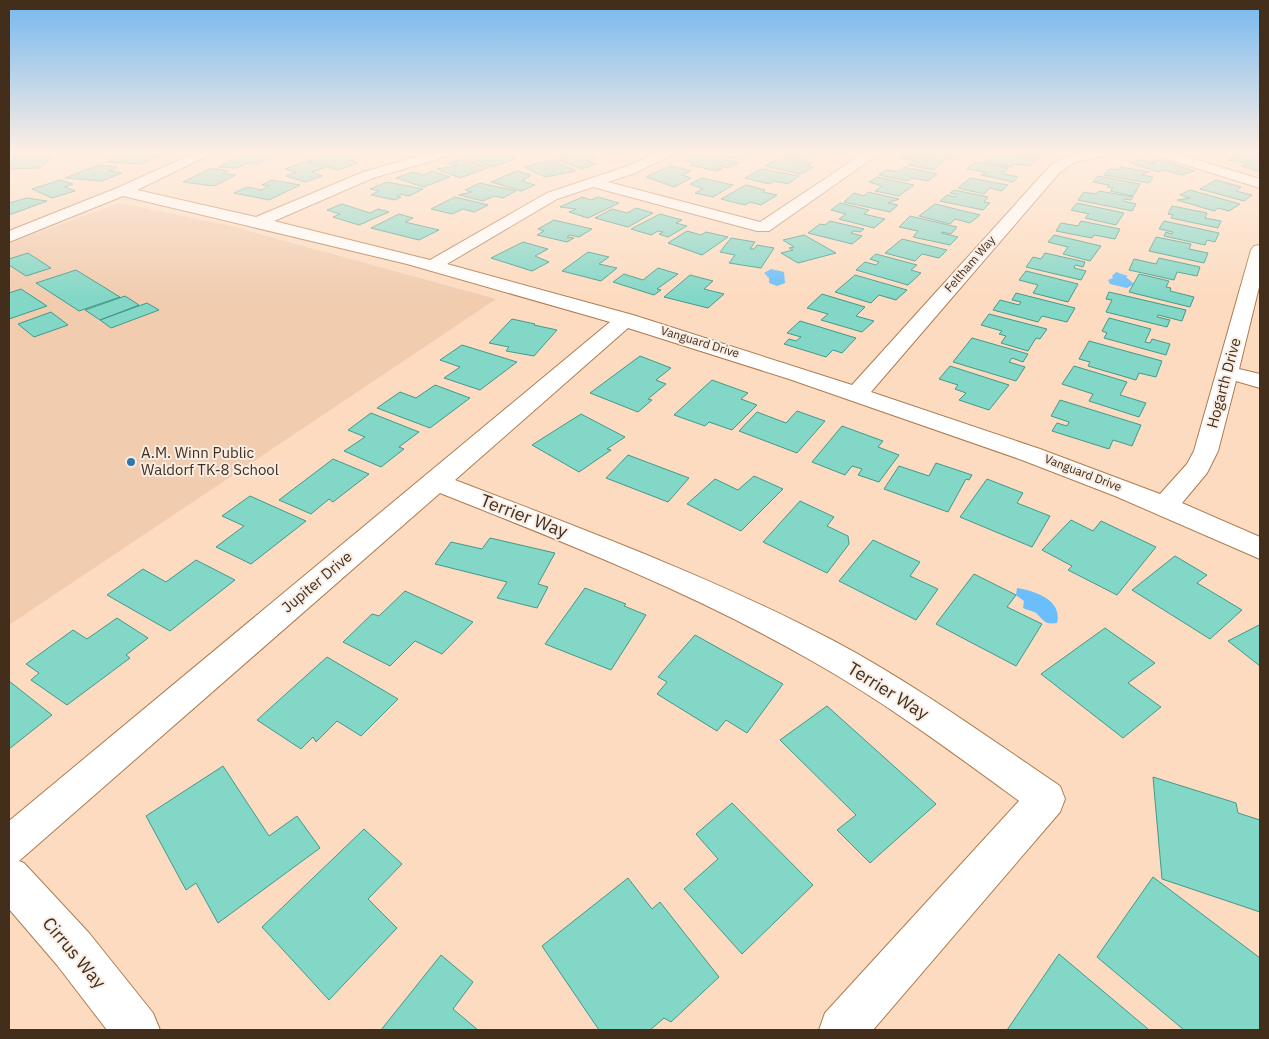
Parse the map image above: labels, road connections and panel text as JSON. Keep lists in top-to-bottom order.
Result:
{
  "streets": {
    "street": [
      "Feltham Way",
      "Vanguard Drive",
      "Hogarth Drive",
      "Terrier Way",
      "Jupiter Drive",
      "Cirrus Way"
    ]
  },
  "crossings": [
    ["Feltham Way", "Vanguard Drive"],
    ["Vanguard Drive", "Hogarth Drive"],
    ["Vanguard Drive", "Jupiter Drive"],
    ["Terrier Way", "Jupiter Drive"]
  ],
  "places": ["A.M. Winn Public Waldorf TK-8 School"]
}
